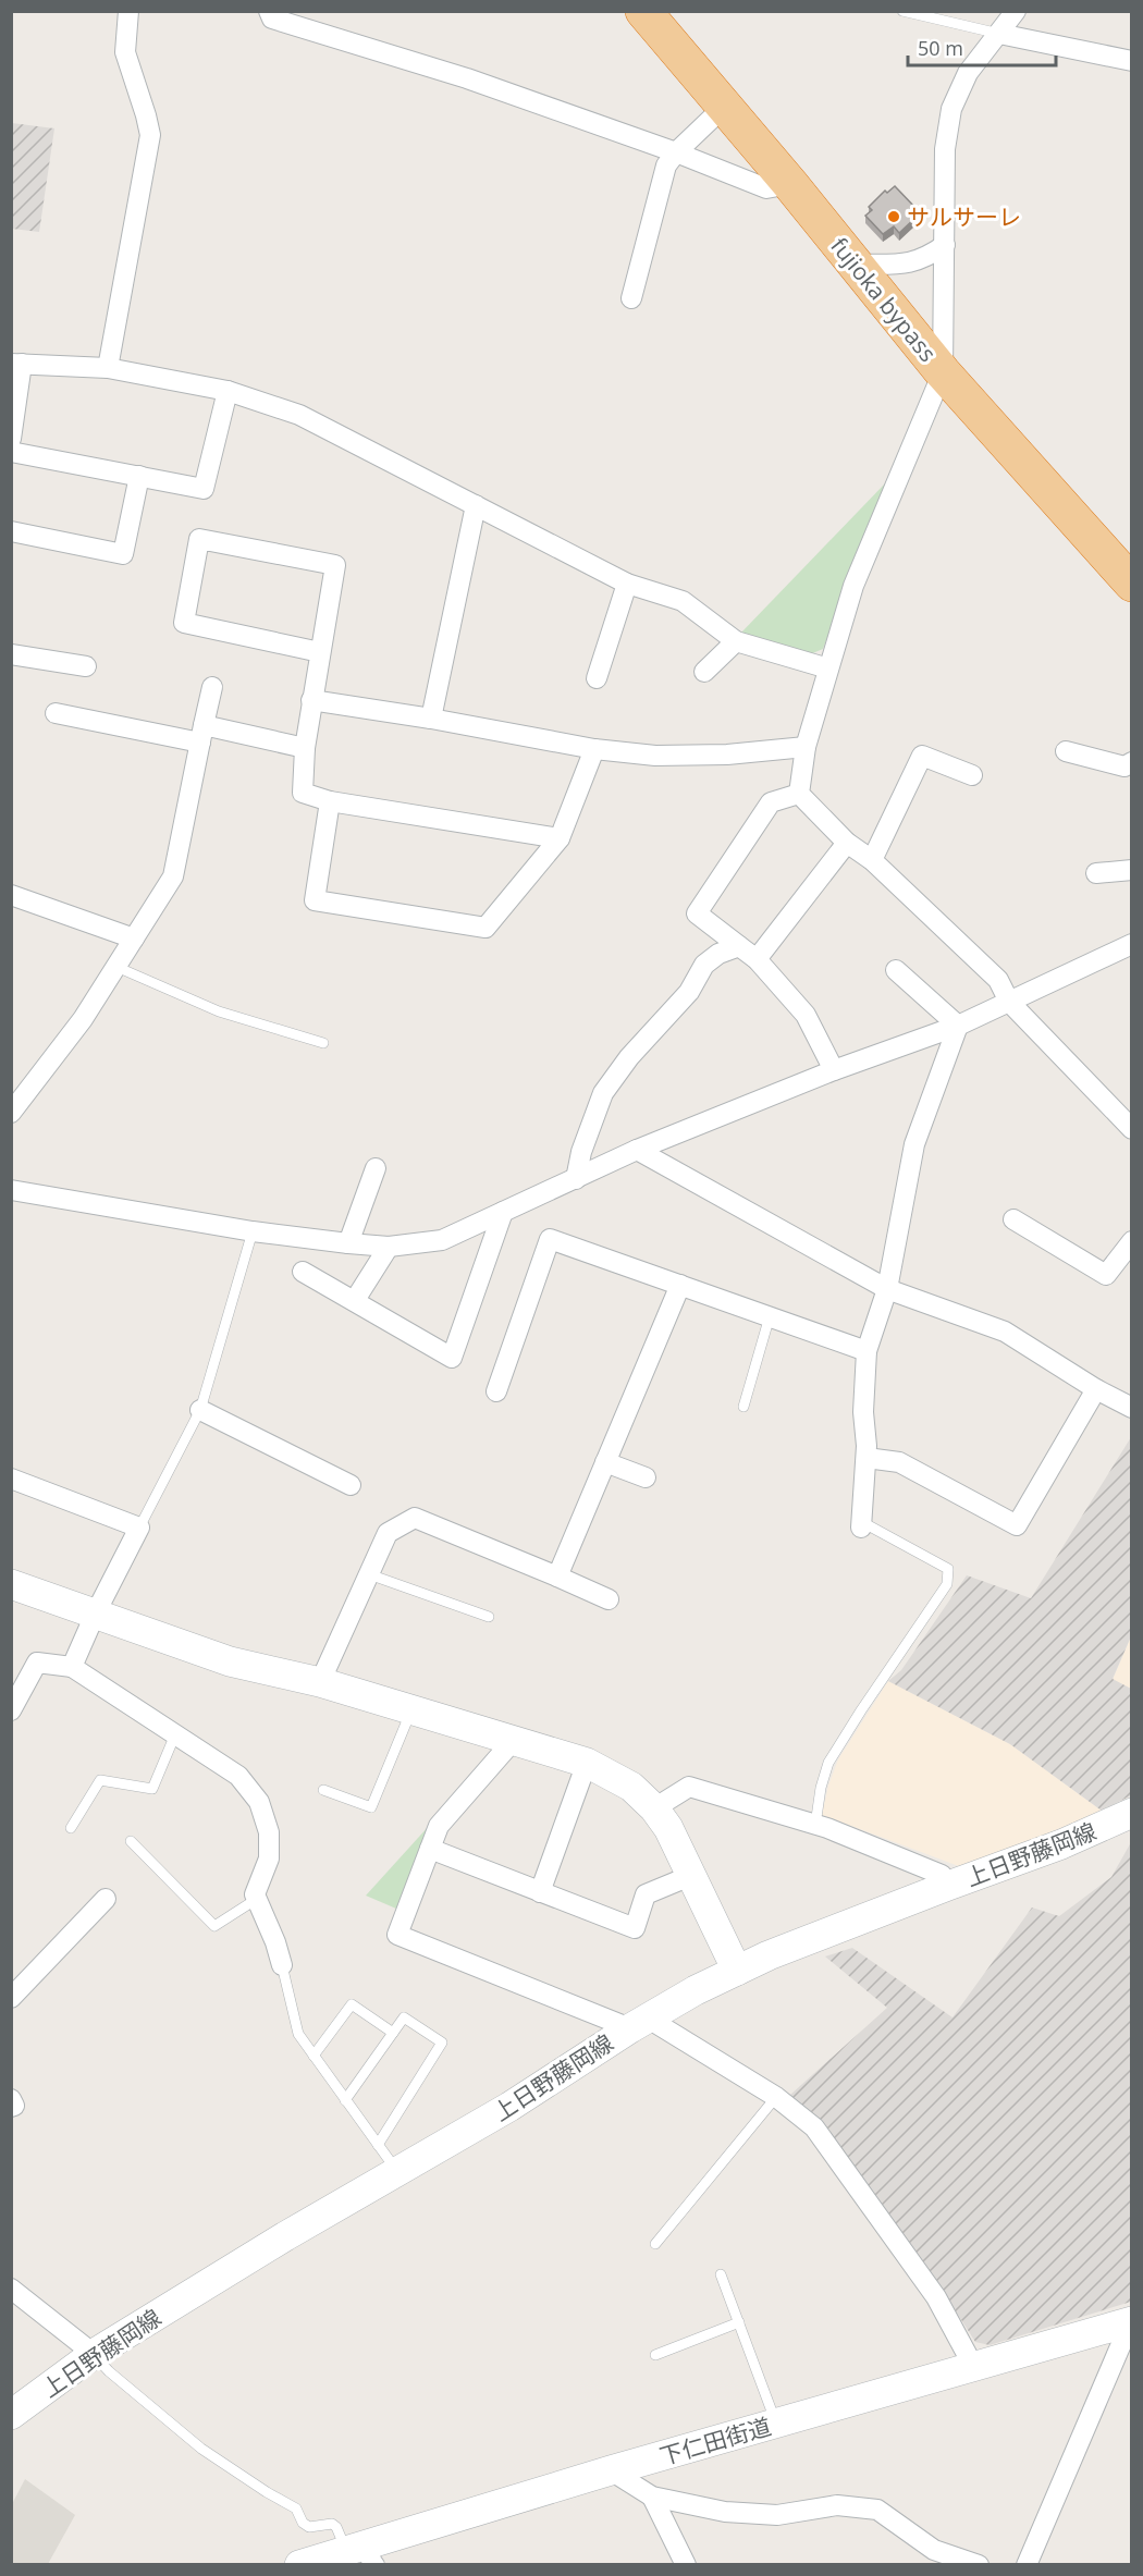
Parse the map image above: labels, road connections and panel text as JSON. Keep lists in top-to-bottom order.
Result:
{
  "streets": {
    "highway": ["fujioka bypass"],
    "street": ["上日野藤岡線", "下仁田街道"]
  },
  "places": ["サルサーレ"],
  "scale_bar": "50 m"
}
